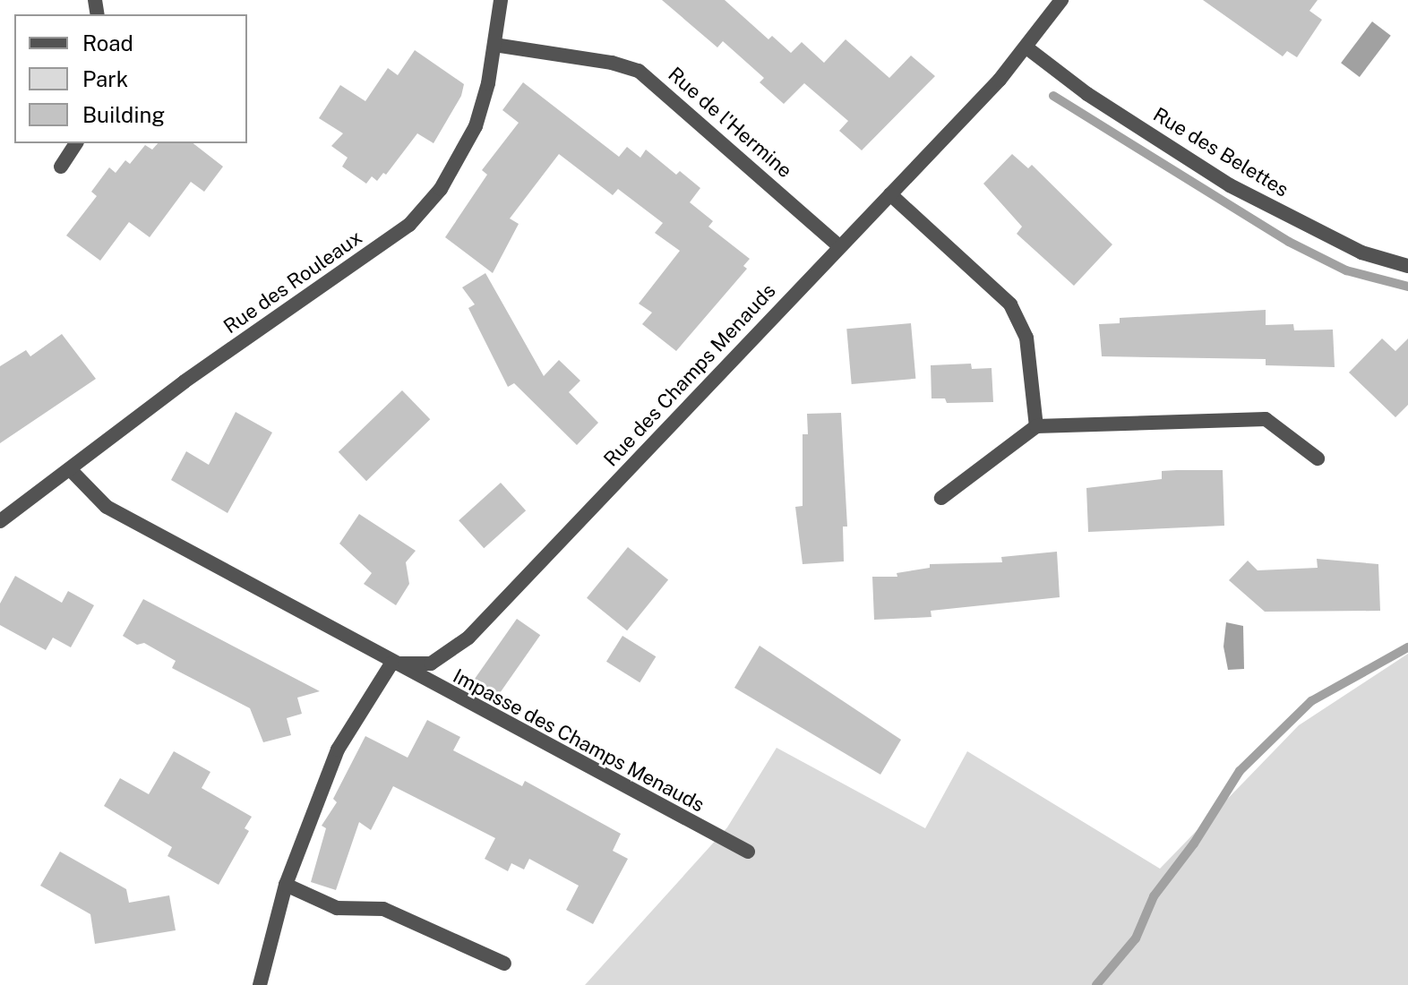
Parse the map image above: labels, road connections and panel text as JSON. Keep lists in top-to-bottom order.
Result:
{
  "streets": {
    "street": [
      "Rue de l'Hermine",
      "Rue des Belettes",
      "Rue des Rouleaux",
      "Rue des Champs Menauds",
      "Impasse des Champs Menauds"
    ]
  },
  "crossings": [
    ["Rue de l'Hermine", "Rue des Rouleaux"],
    ["Rue de l'Hermine", "Rue des Champs Menauds"],
    ["Rue des Belettes", "Rue des Champs Menauds"],
    ["Rue des Rouleaux", "Rue des Champs Menauds"],
    ["Rue des Champs Menauds", "Impasse des Champs Menauds"]
  ],
  "legend": ["Road", "Park", "Building"]
}
